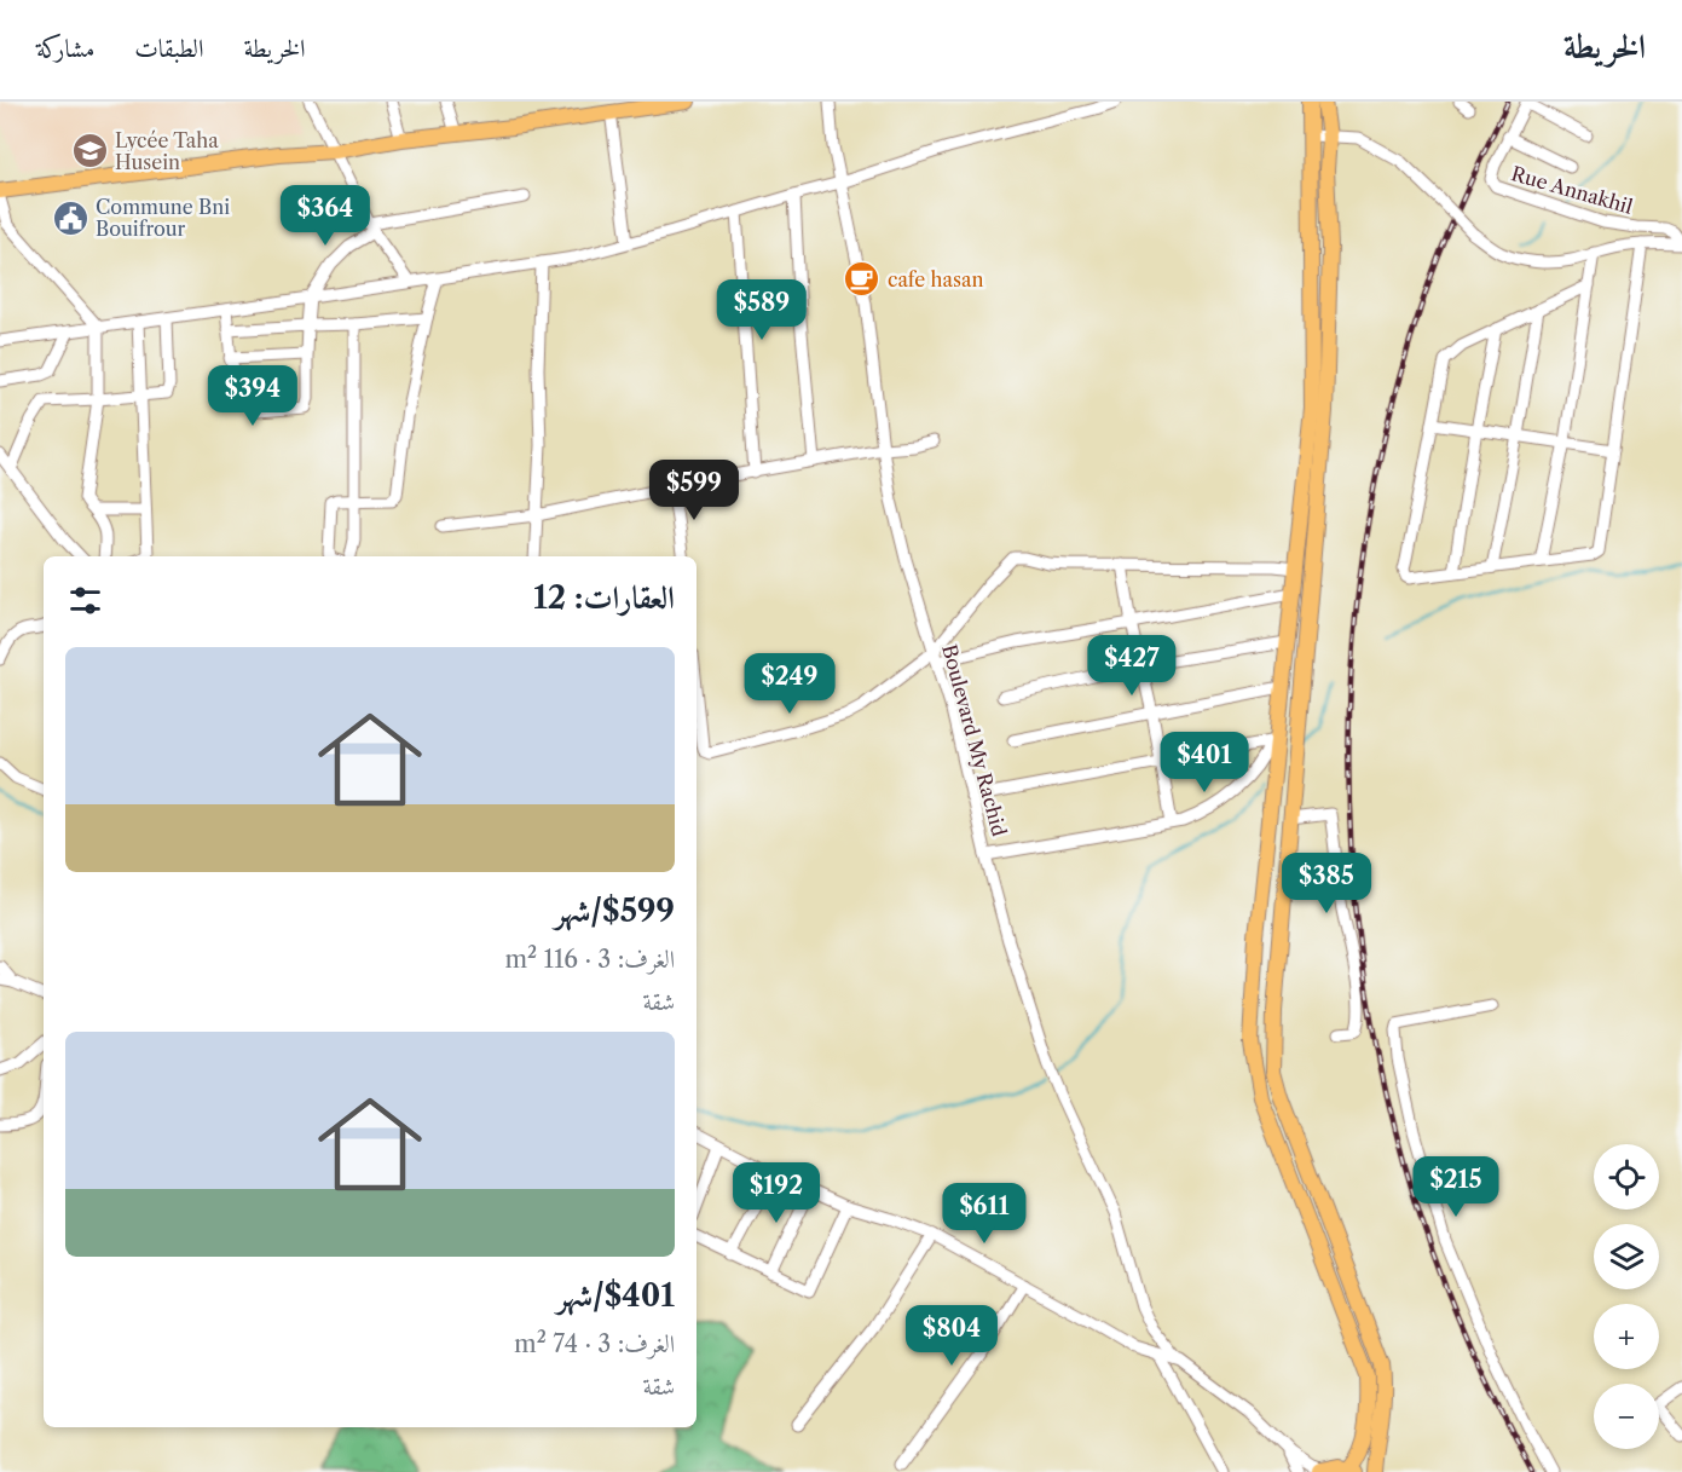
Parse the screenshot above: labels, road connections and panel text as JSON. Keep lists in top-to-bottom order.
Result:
{
  "streets": {
    "street": ["Rue Annakhil", "Boulevard My Rachid"]
  },
  "places": {
    "school or university": ["Lycée Taha Husein"],
    "public building": ["Commune Bni Bouifrour"],
    "cafe": ["cafe hasan"]
  },
  "page": {
    "header": "الخريطة",
    "nav": ["الخريطة", "الطبقات", "مشاركة"],
    "price": [
      "$364",
      "$589",
      "$394",
      "$599",
      "$427",
      "$249",
      "$401",
      "$385",
      "$215",
      "$192",
      "$611",
      "$804"
    ],
    "heading": "العقارات: 12",
    "list": [
      {
        "name": "$599/شهر",
        "note": "الغرف: 3 · 116 m² · شقة"
      },
      {
        "name": "$401/شهر",
        "note": "الغرف: 3 · 74 m² · شقة"
      }
    ],
    "map_buttons": ["+", "−"]
  }
}
